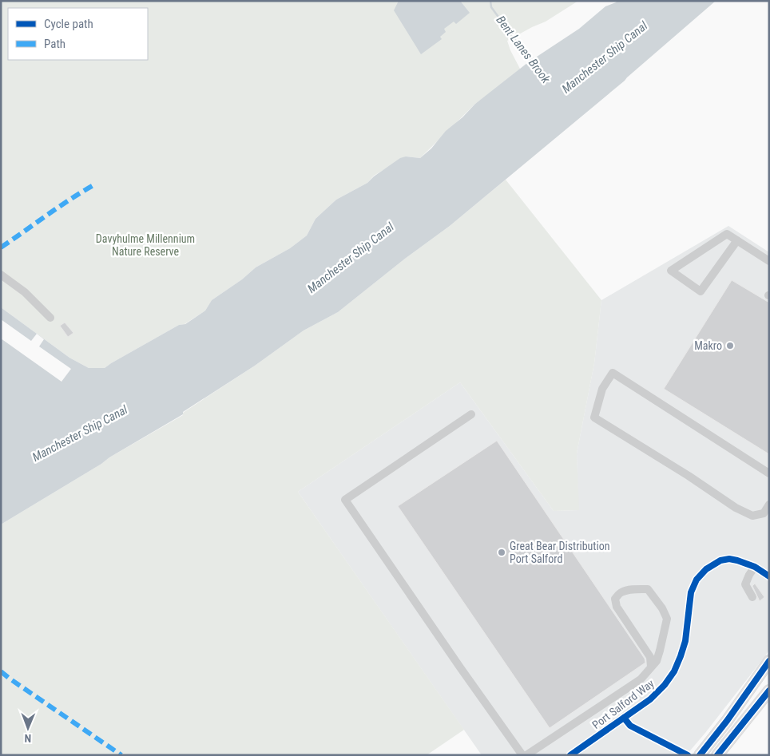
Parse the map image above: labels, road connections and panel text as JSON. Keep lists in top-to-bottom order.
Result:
{
  "streets": {
    "lane": ["Port Salford Way"]
  },
  "water": ["Bent Lanes Brook", "Manchester Ship Canal"],
  "parks": ["Davyhulme Millennium Nature Reserve"],
  "places": ["Makro", "Great Bear Distribution Port Salford"],
  "legend": ["Cycle path", "Path"],
  "north": "bottom"
}
